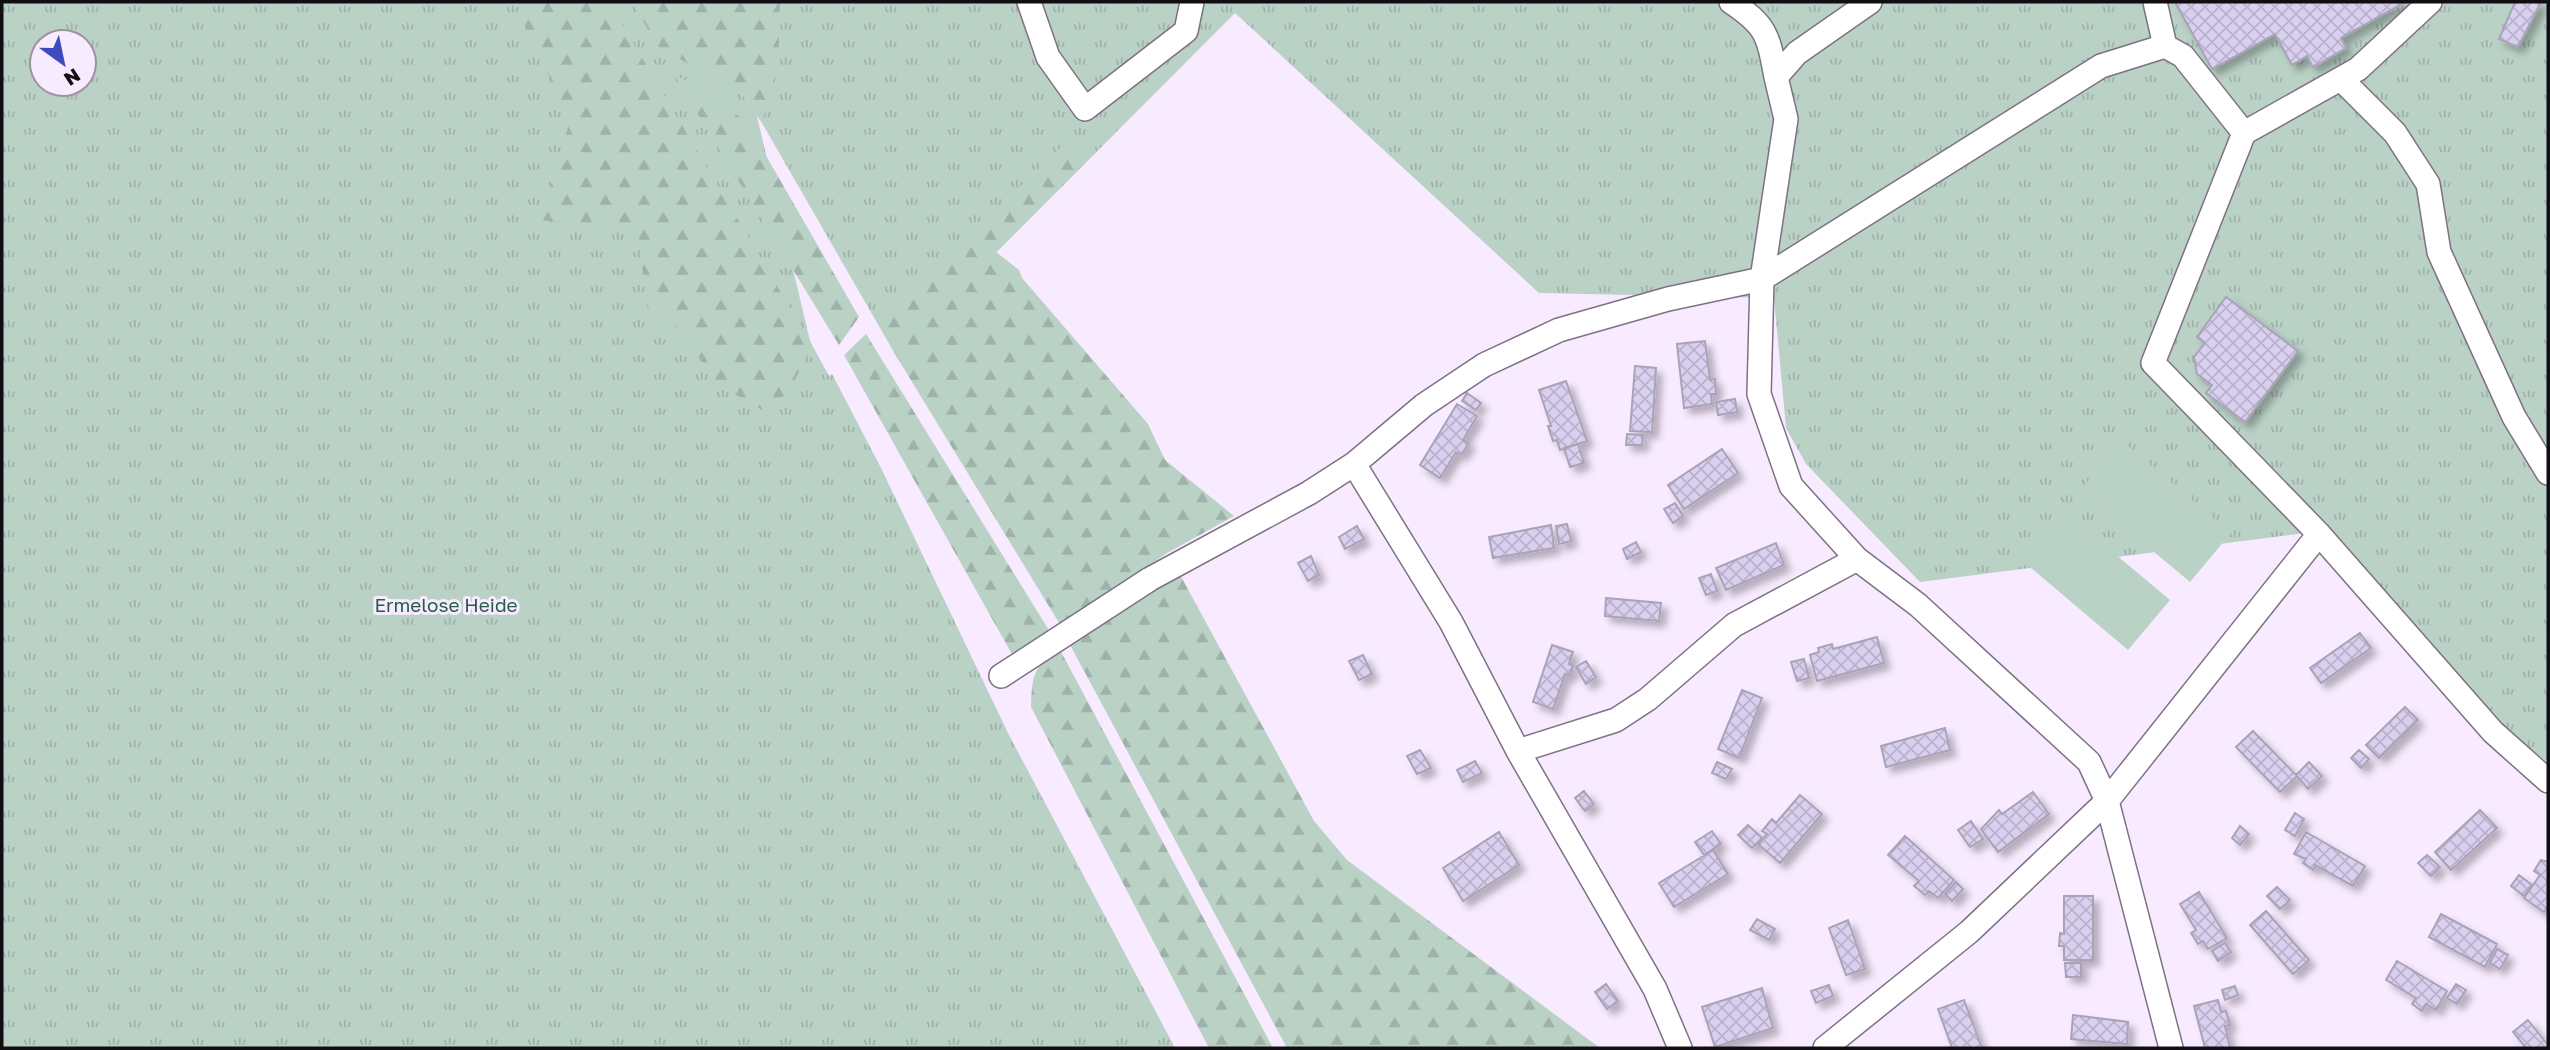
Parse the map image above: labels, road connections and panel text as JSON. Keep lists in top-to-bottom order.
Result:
{
  "parks": ["Ermelose Heide"],
  "north": "bottom right"
}
